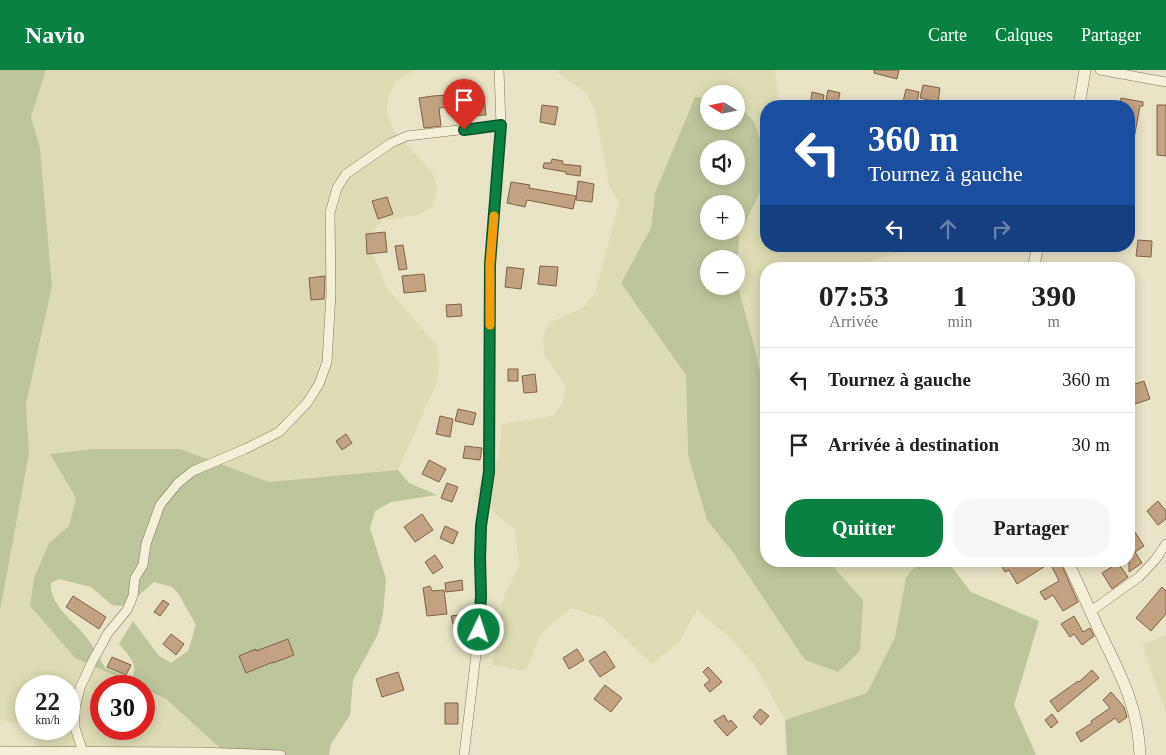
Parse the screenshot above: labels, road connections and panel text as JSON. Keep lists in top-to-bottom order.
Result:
{
  "north": "left",
  "page": {
    "header": "Navio",
    "nav": ["Carte", "Calques", "Partager"],
    "map_buttons": ["+", "−"],
    "turn": ["360 m", "Tournez à gauche"],
    "eta": [
      "07:53",
      "Arrivée",
      "1",
      "min",
      "390",
      "m"
    ],
    "list": [
      {
        "name": "Tournez à gauche",
        "value": "360 m"
      },
      {
        "name": "Arrivée à destination",
        "value": "30 m"
      }
    ],
    "buttons": ["Quitter", "Partager"],
    "speed": "22 km/h",
    "limit": "30"
  }
}
